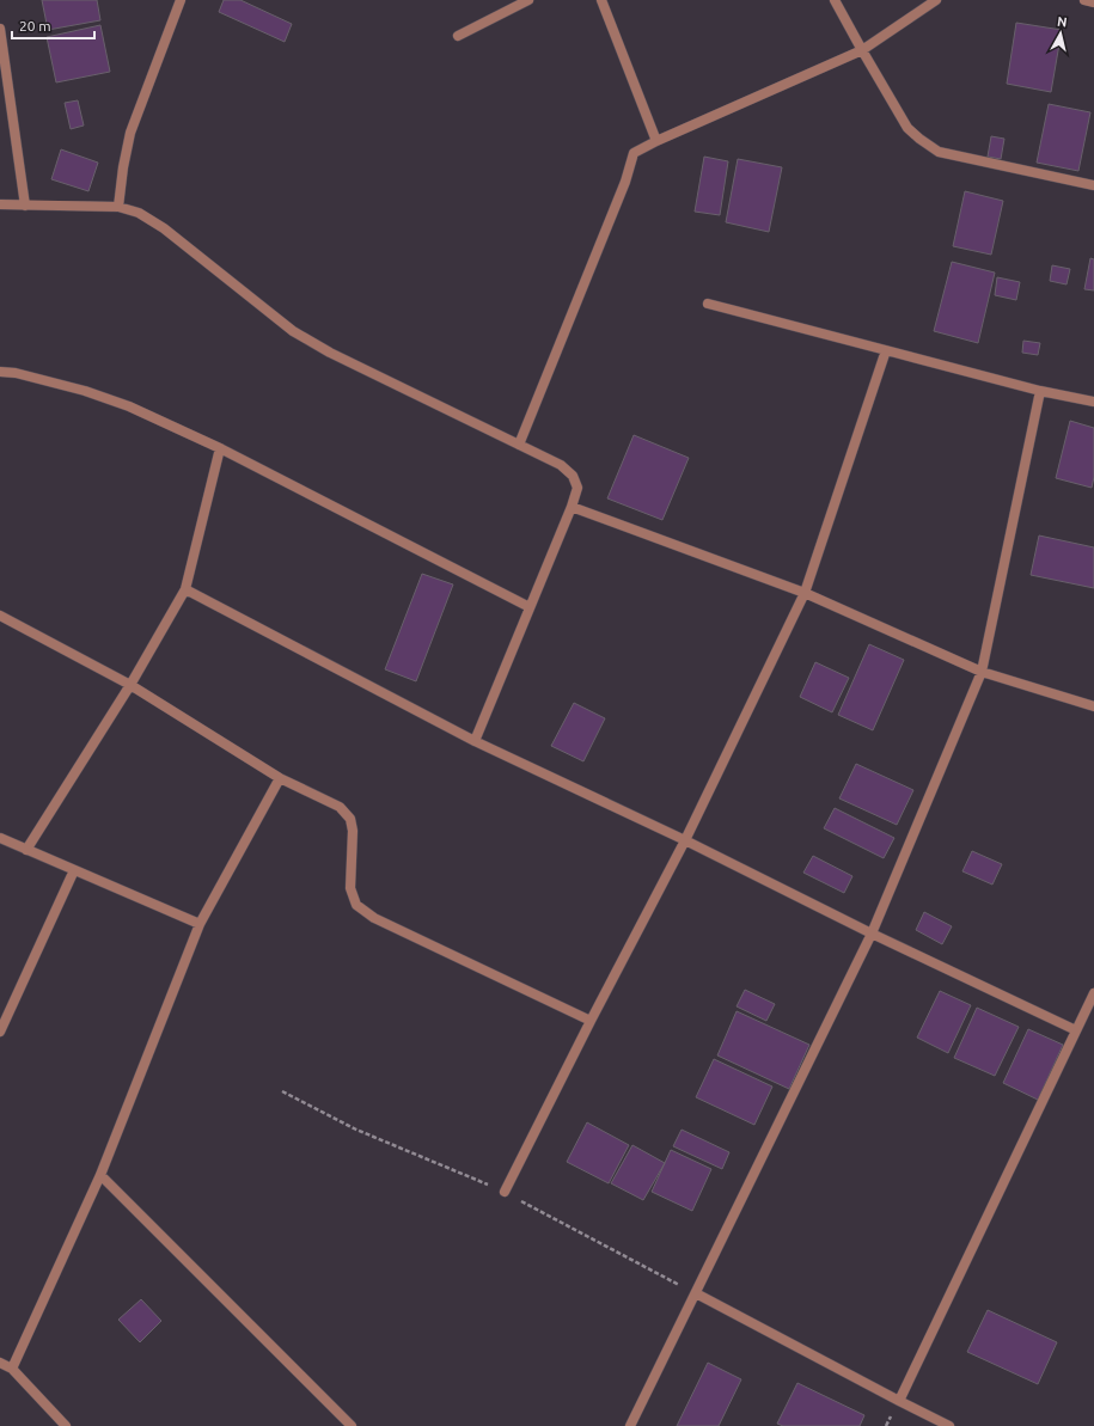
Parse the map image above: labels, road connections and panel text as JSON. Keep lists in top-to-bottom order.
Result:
{
  "scale_bar": "20 m",
  "north": "top"
}
